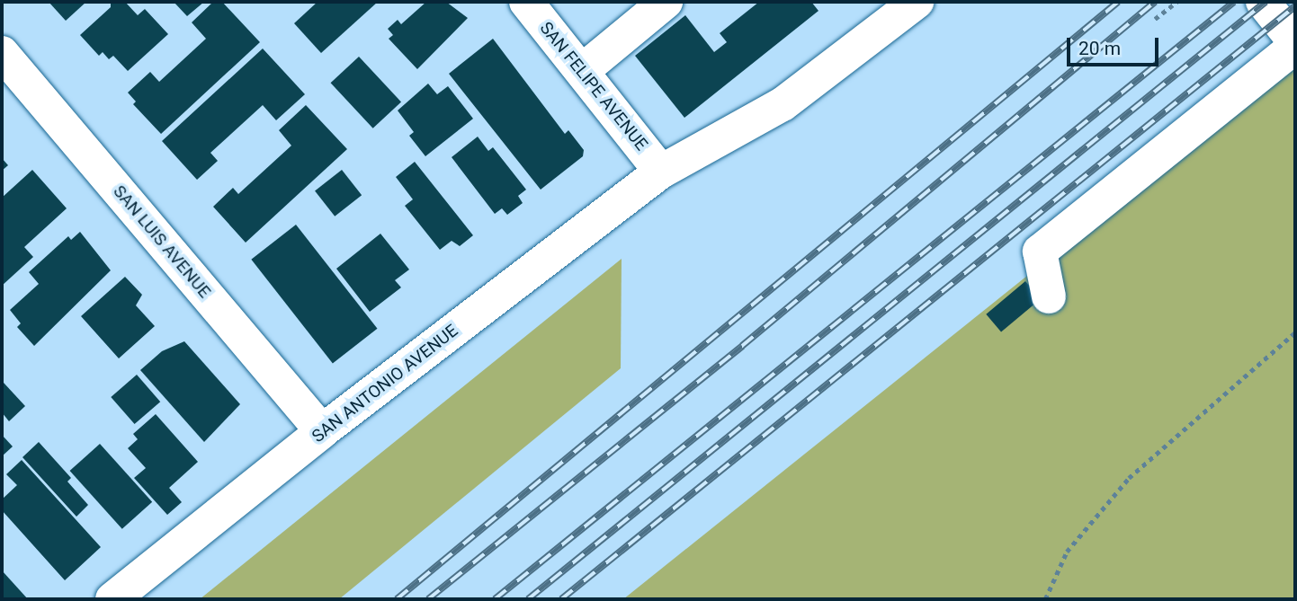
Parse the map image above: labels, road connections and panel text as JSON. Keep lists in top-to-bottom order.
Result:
{
  "streets": {
    "street": ["SAN FELIPE AVENUE", "SAN LUIS AVENUE", "SAN ANTONIO AVENUE"]
  },
  "crossings": [
    ["SAN FELIPE AVENUE", "SAN ANTONIO AVENUE"],
    ["SAN LUIS AVENUE", "SAN ANTONIO AVENUE"]
  ],
  "scale_bar": "20 m"
}
